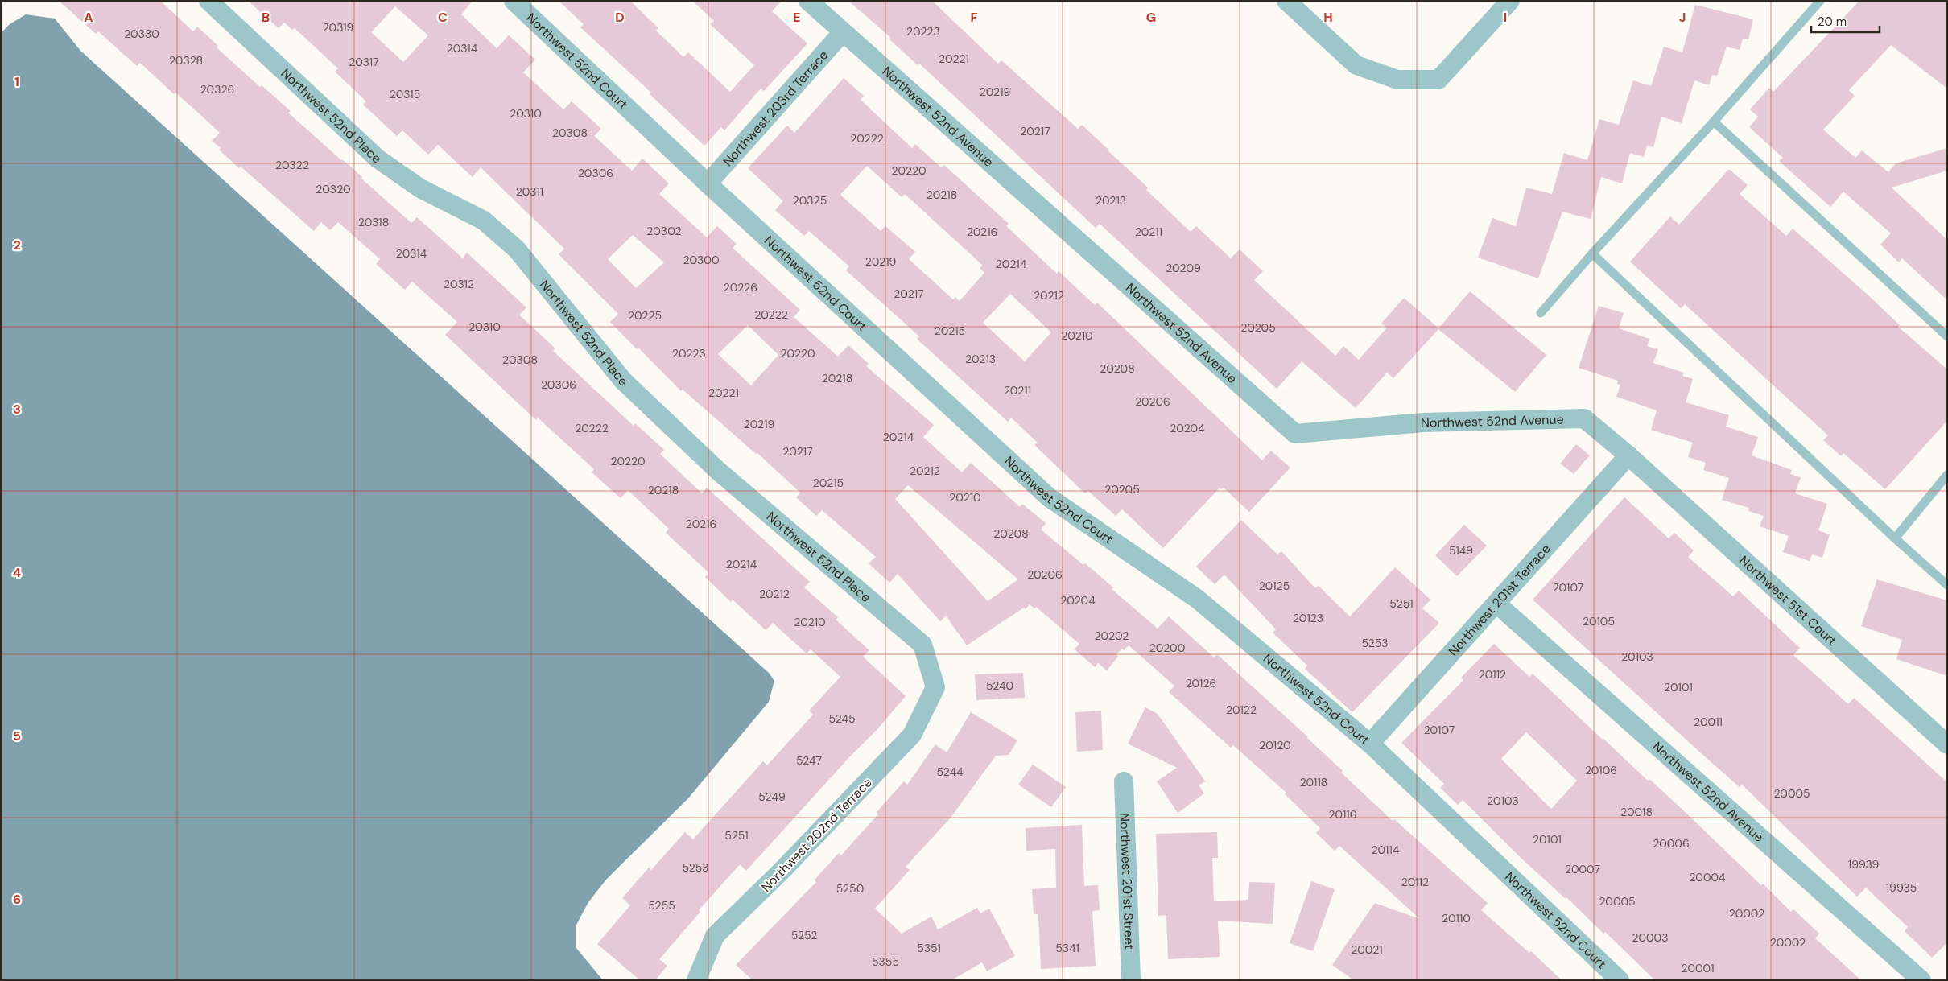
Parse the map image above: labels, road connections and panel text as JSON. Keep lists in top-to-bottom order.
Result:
{
  "streets": {
    "street": [
      "Northwest 52nd Court",
      "Northwest 203rd Terrace",
      "Northwest 52nd Place",
      "Northwest 52nd Avenue",
      "Northwest 201st Terrace",
      "Northwest 51st Court",
      "Northwest 202nd Terrace",
      "Northwest 201st Street"
    ]
  },
  "crossings": [
    ["Northwest 52nd Court", "Northwest 203rd Terrace"],
    ["Northwest 52nd Court", "Northwest 201st Terrace"],
    ["Northwest 203rd Terrace", "Northwest 52nd Avenue"],
    ["Northwest 52nd Place", "Northwest 202nd Terrace"],
    ["Northwest 52nd Avenue", "Northwest 201st Terrace"],
    ["Northwest 52nd Avenue", "Northwest 51st Court"],
    ["Northwest 201st Terrace", "Northwest 51st Court"]
  ],
  "house_numbers": [
    "20319",
    "20223",
    "20330",
    "20314",
    "20221",
    "20328",
    "20317",
    "20326",
    "20219",
    "20315",
    "20310",
    "20217",
    "20308",
    "20222",
    "20322",
    "20220",
    "20306",
    "20320",
    "20311",
    "20218",
    "20325",
    "20213",
    "20318",
    "20302",
    "20216",
    "20211",
    "20314",
    "20300",
    "20219",
    "20214",
    "20209",
    "20312",
    "20226",
    "20217",
    "20212",
    "20222",
    "20225",
    "20310",
    "20205",
    "20215",
    "20210",
    "20223",
    "20220",
    "20213",
    "20308",
    "20208",
    "20218",
    "20306",
    "20211",
    "20221",
    "20206",
    "20219",
    "20222",
    "20204",
    "20214",
    "20217",
    "20220",
    "20212",
    "20215",
    "20205",
    "20218",
    "20210",
    "20216",
    "20208",
    "5149",
    "20214",
    "20206",
    "20125",
    "20107",
    "20212",
    "20204",
    "5251",
    "20123",
    "20105",
    "20210",
    "20202",
    "5253",
    "20200",
    "20103",
    "20112",
    "20126",
    "5240",
    "20101",
    "20122",
    "5245",
    "20011",
    "20107",
    "20120",
    "5247",
    "20106",
    "5244",
    "20118",
    "20005",
    "5249",
    "20103",
    "20018",
    "20116",
    "5251",
    "20101",
    "20006",
    "20114",
    "19939",
    "5253",
    "20007",
    "20004",
    "20112",
    "19935",
    "5250",
    "20005",
    "5255",
    "20002",
    "20110",
    "5252",
    "20003",
    "20002",
    "5351",
    "5341",
    "20021",
    "5355",
    "20001"
  ],
  "scale_bar": "20 m",
  "grid": {
    "columns": [
      "A",
      "B",
      "C",
      "D",
      "E",
      "F",
      "G",
      "H",
      "I",
      "J"
    ],
    "rows": [
      "1",
      "2",
      "3",
      "4",
      "5",
      "6"
    ]
  }
}
